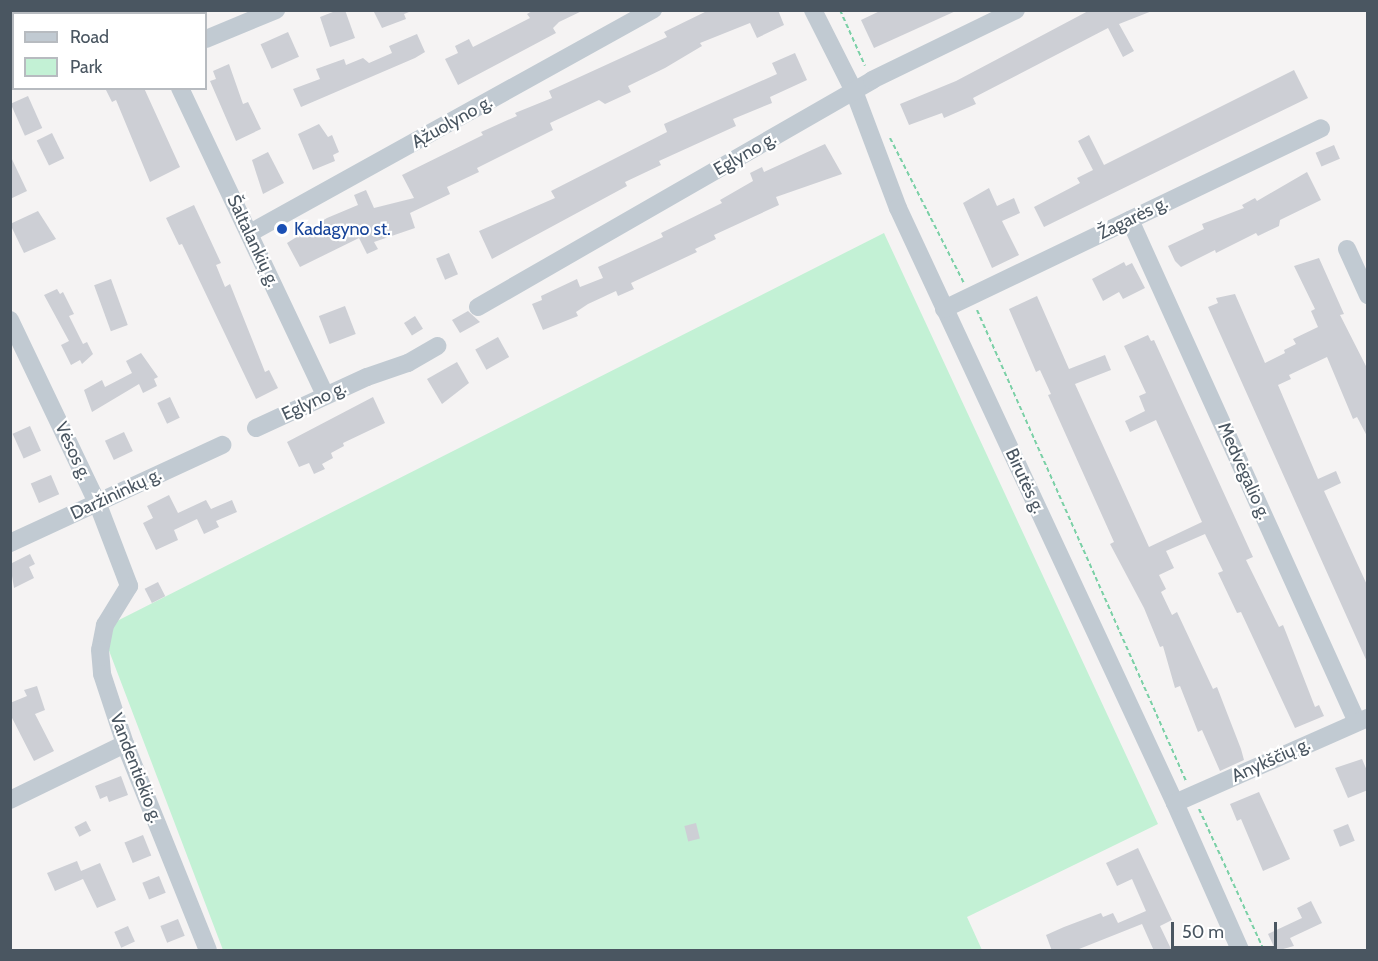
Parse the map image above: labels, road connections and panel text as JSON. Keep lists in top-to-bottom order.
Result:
{
  "streets": {
    "street": [
      "Ąžuolyno g.",
      "Eglyno g.",
      "Žagarės g.",
      "Šaltalankių g.",
      "Vėsos g.",
      "Medvėgalio g.",
      "Birutės g.",
      "Daržininkų g.",
      "Anykščių g.",
      "Vandentiekio g."
    ]
  },
  "crossings": [
    ["Ąžuolyno g.", "Šaltalankių g."],
    ["Eglyno g.", "Šaltalankių g."],
    ["Eglyno g.", "Birutės g."],
    ["Žagarės g.", "Medvėgalio g."],
    ["Žagarės g.", "Birutės g."],
    ["Vėsos g.", "Daržininkų g."],
    ["Vėsos g.", "Vandentiekio g."],
    ["Medvėgalio g.", "Anykščių g."],
    ["Birutės g.", "Anykščių g."]
  ],
  "places": ["Kadagyno st."],
  "legend": ["Road", "Park"],
  "scale_bar": "50 m"
}
